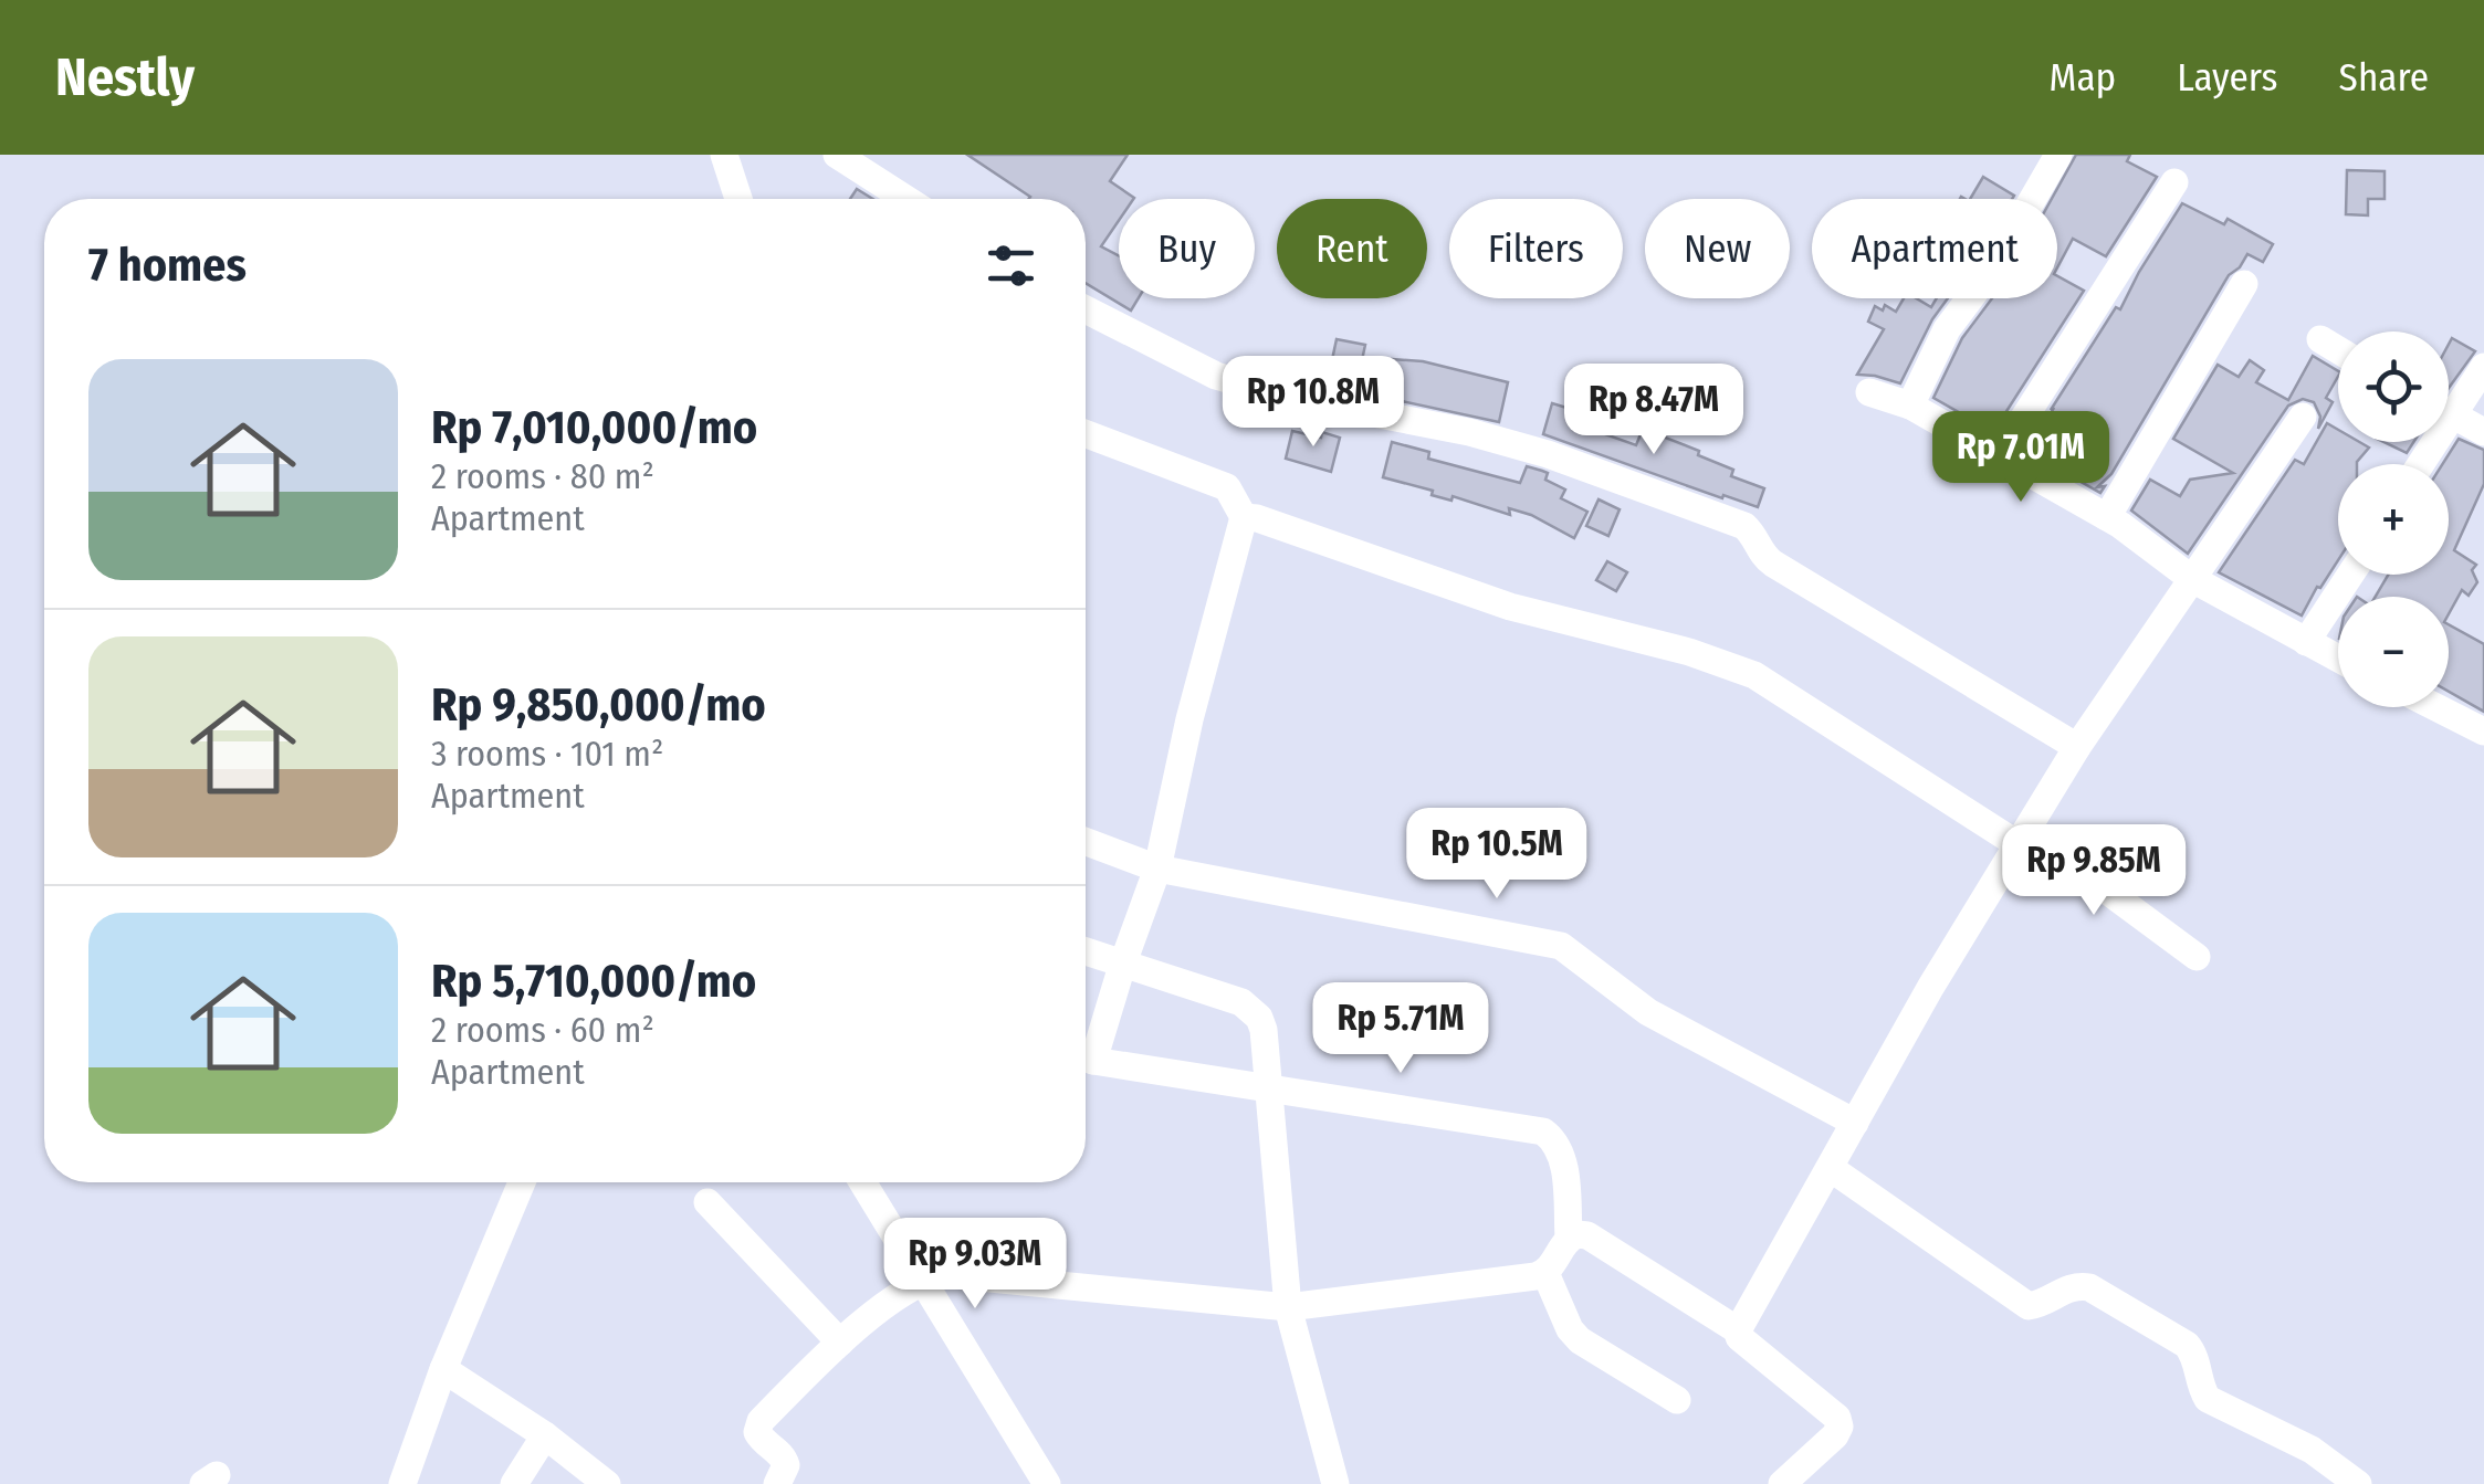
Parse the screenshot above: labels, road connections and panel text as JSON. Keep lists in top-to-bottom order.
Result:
{
  "page": {
    "header": "Nestly",
    "nav": ["Map", "Layers", "Share"],
    "chip": [
      "Buy",
      "Rent",
      "Filters",
      "New",
      "Apartment"
    ],
    "heading": "7 homes",
    "map_buttons": ["+", "−"],
    "list": [
      {
        "name": "Rp 7,010,000/mo",
        "note": "2 rooms · 80 m² · Apartment"
      },
      {
        "name": "Rp 9,850,000/mo",
        "note": "3 rooms · 101 m² · Apartment"
      },
      {
        "name": "Rp 5,710,000/mo",
        "note": "2 rooms · 60 m² · Apartment"
      }
    ],
    "price": [
      "Rp 10.8M",
      "Rp 8.47M",
      "Rp 7.01M",
      "Rp 10.5M",
      "Rp 9.85M",
      "Rp 5.71M",
      "Rp 9.03M"
    ]
  }
}
